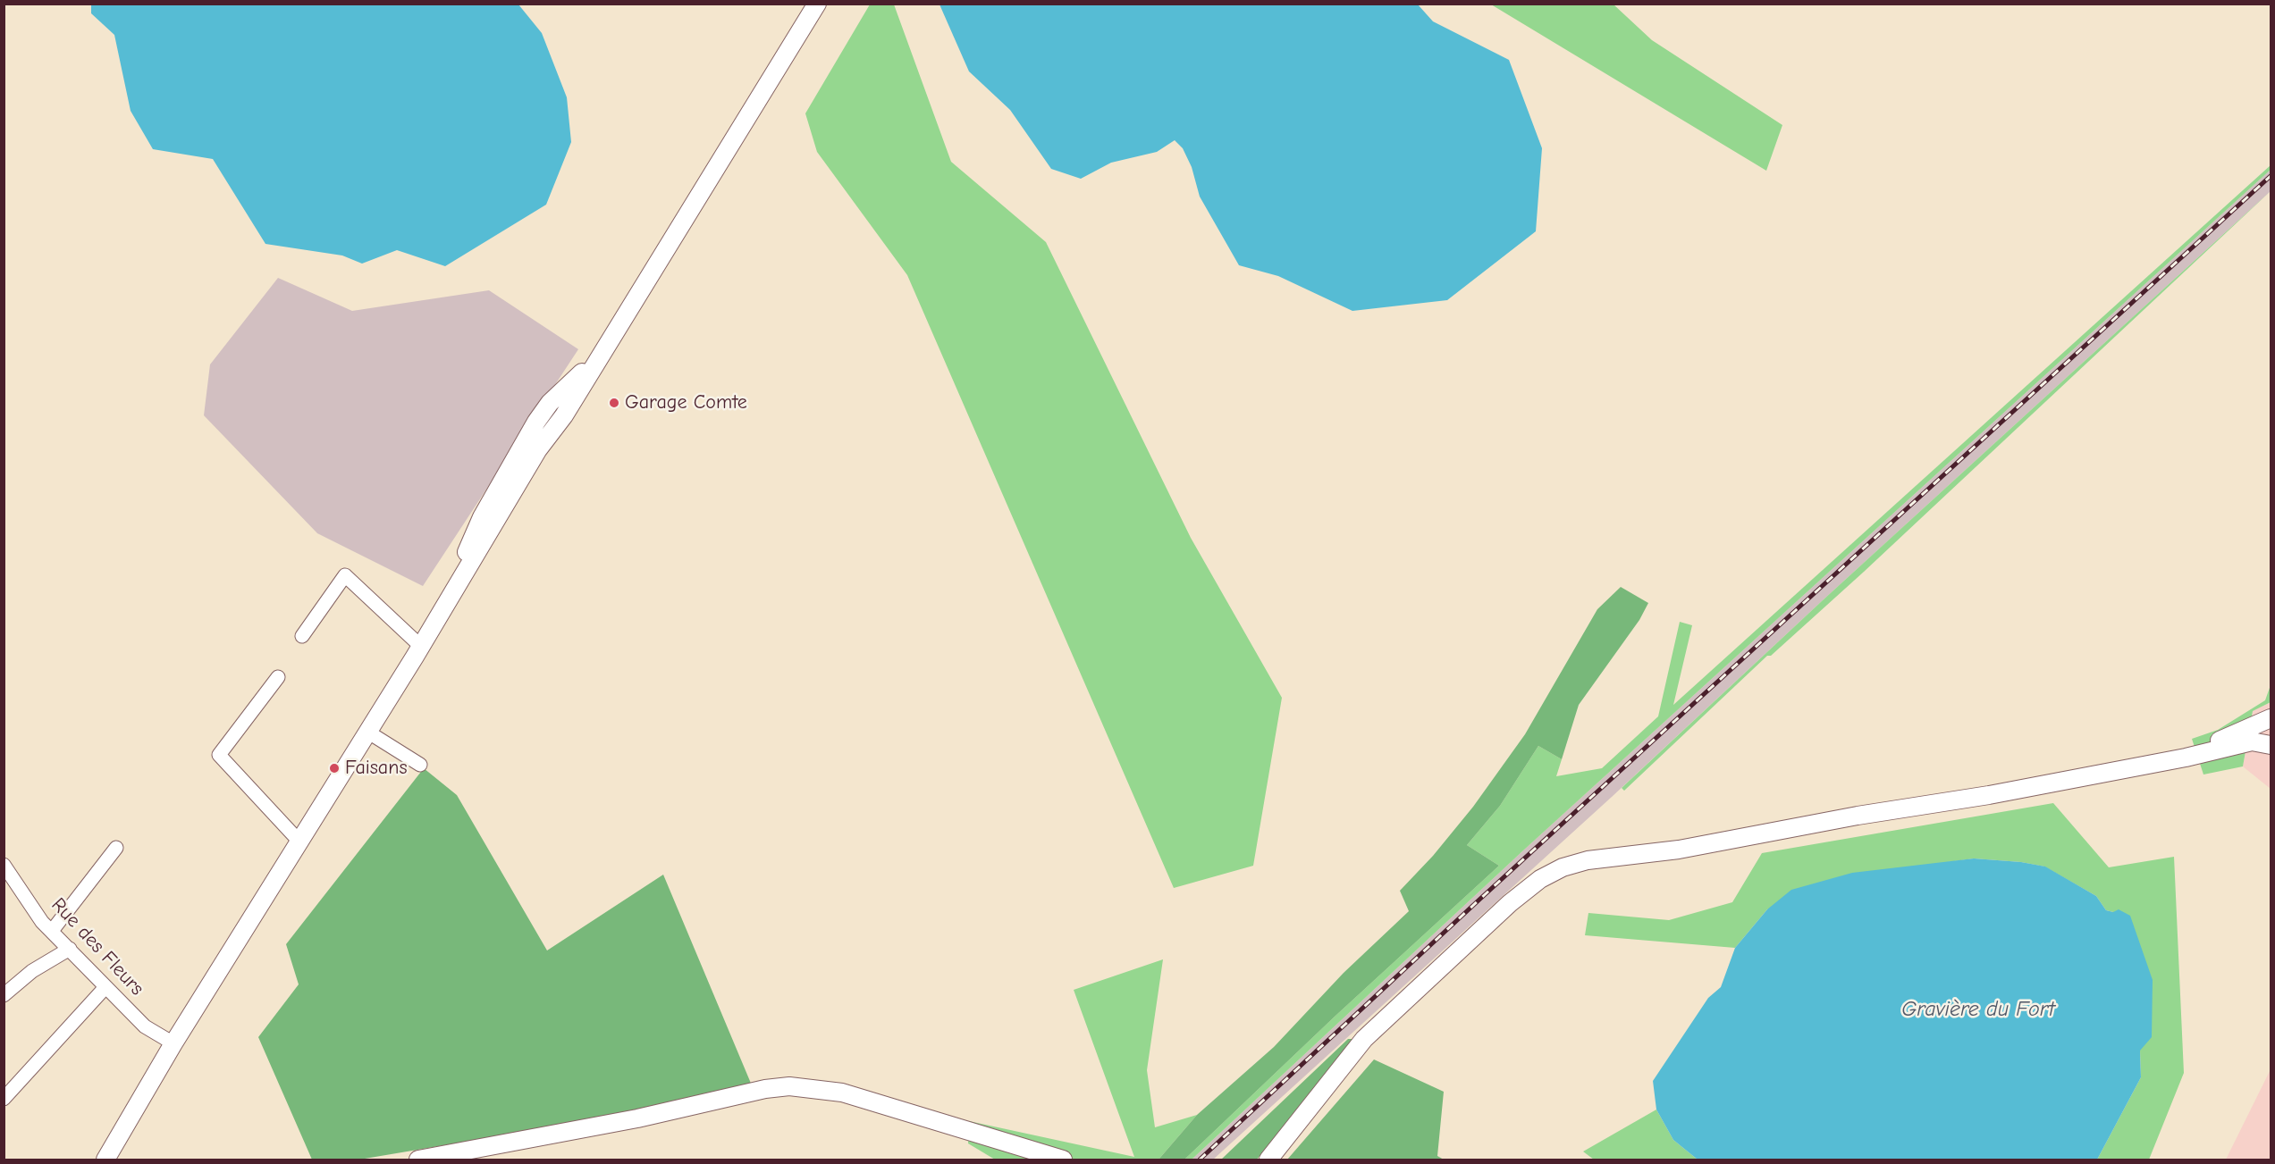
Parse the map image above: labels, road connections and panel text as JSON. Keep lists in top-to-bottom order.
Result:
{
  "streets": {
    "street": ["Rue des Fleurs"]
  },
  "water": ["Gravière du Fort"],
  "places": ["Garage Comte", "Faisans"]
}
